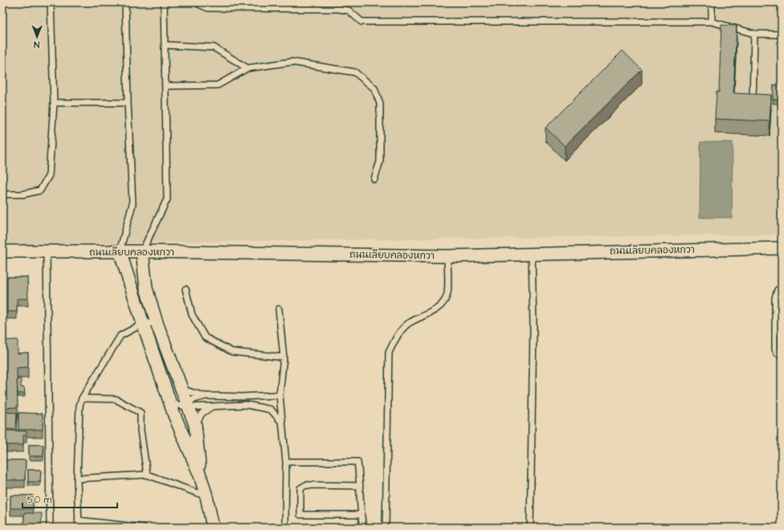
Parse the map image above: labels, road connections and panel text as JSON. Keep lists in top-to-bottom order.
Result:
{
  "streets": {
    "street": ["ถนนเลียบคลองหกวา"]
  },
  "scale_bar": "50 m",
  "north": "bottom"
}
